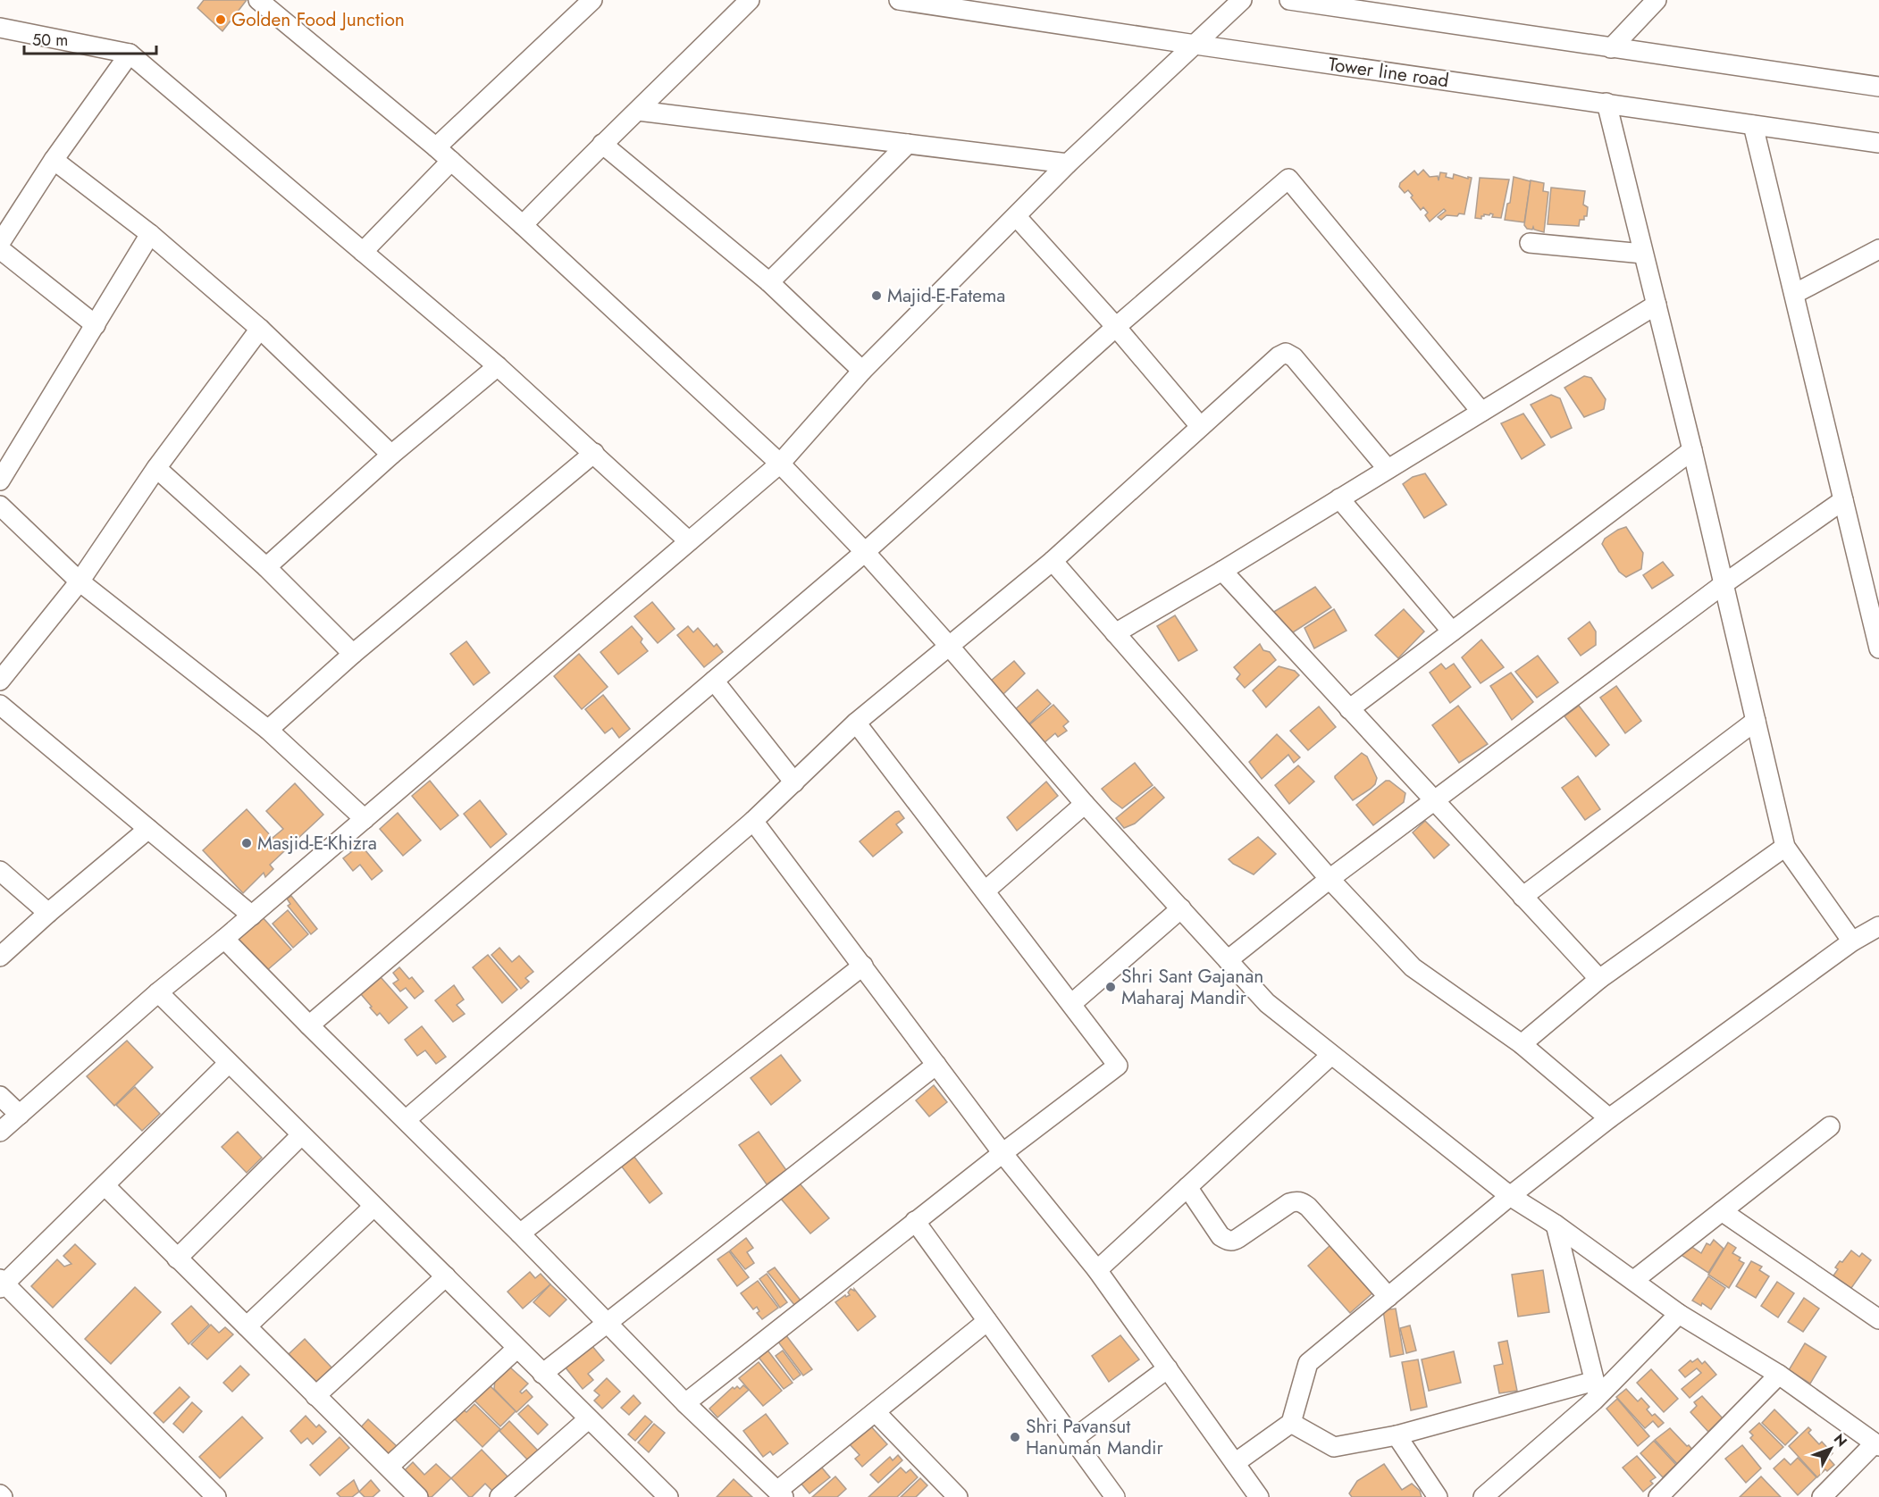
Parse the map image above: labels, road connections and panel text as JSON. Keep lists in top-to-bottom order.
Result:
{
  "streets": {
    "street": ["Tower line road"]
  },
  "places": [
    "Golden Food Junction",
    "Majid-E-Fatema",
    "Masjid-E-Khizra",
    "Shri Sant Gajanan Maharaj Mandir",
    "Shri Pavansut Hanuman Mandir"
  ],
  "scale_bar": "50 m",
  "north": "top right"
}
